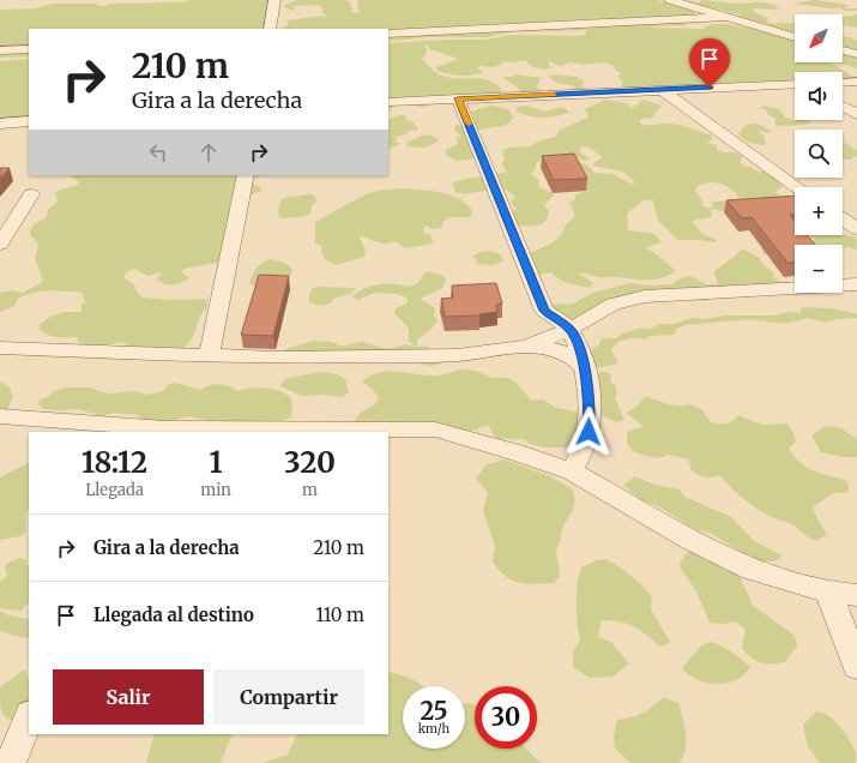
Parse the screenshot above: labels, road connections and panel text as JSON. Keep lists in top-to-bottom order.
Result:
{
  "north": "bottom left",
  "page": {
    "map_buttons": ["+", "−"],
    "turn": ["210 m", "Gira a la derecha"],
    "eta": [
      "18:12",
      "Llegada",
      "1",
      "min",
      "320",
      "m"
    ],
    "list": [
      {
        "name": "Gira a la derecha",
        "value": "210 m"
      },
      {
        "name": "Llegada al destino",
        "value": "110 m"
      }
    ],
    "buttons": ["Salir", "Compartir"],
    "speed": "25 km/h",
    "limit": "30"
  }
}
